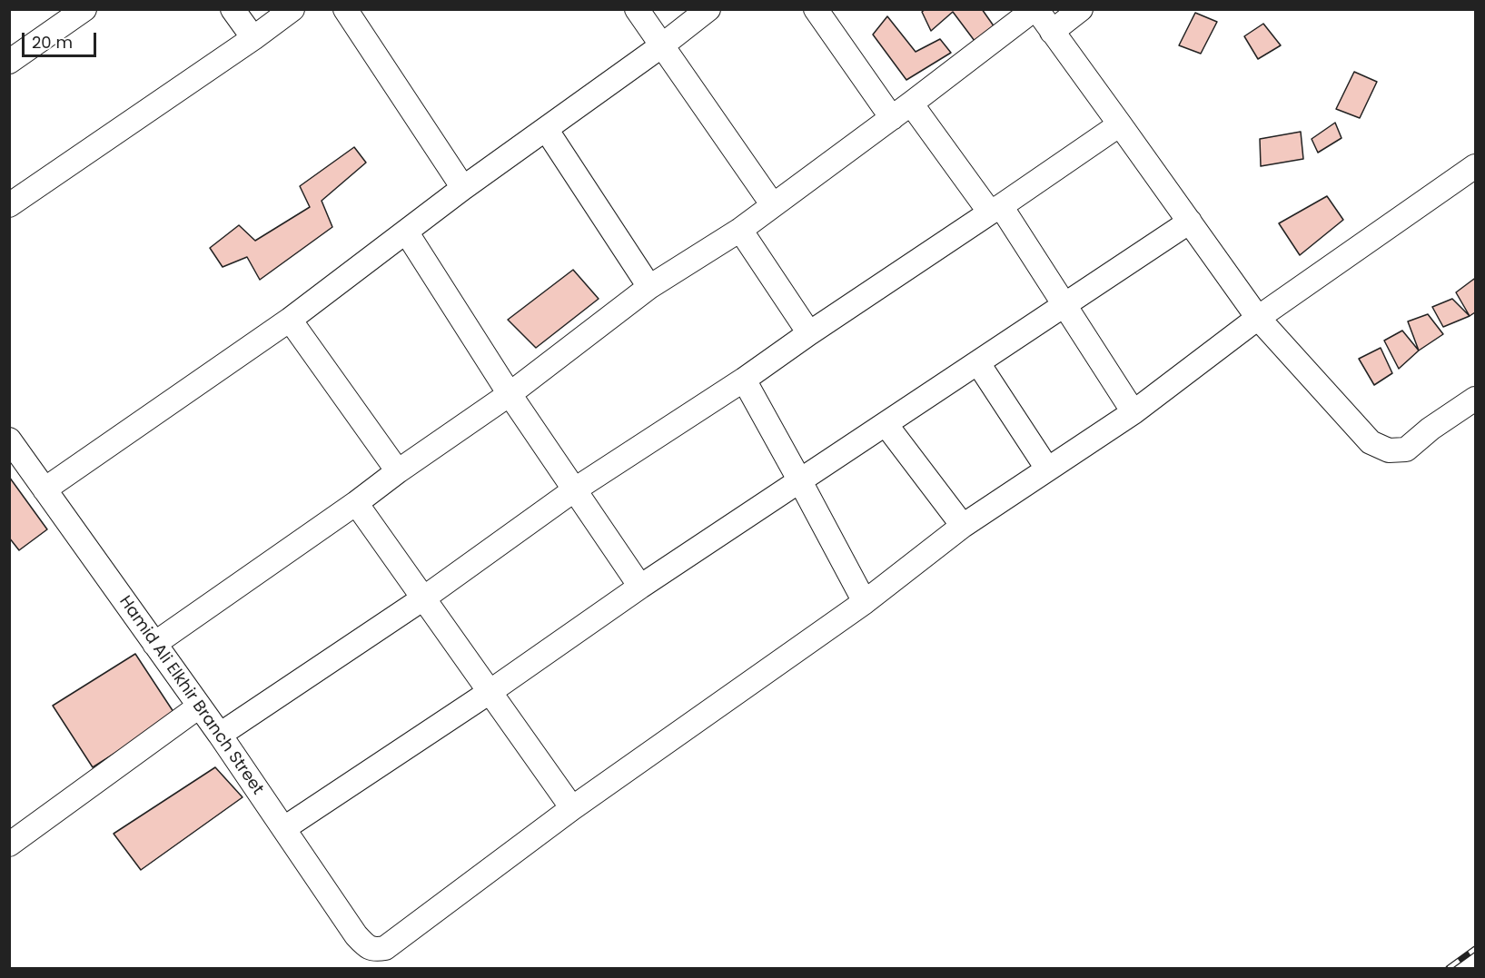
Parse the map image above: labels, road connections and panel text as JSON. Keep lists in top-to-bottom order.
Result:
{
  "streets": {
    "street": ["Hamid Ali Elkhir Branch Street"]
  },
  "scale_bar": "20 m"
}
